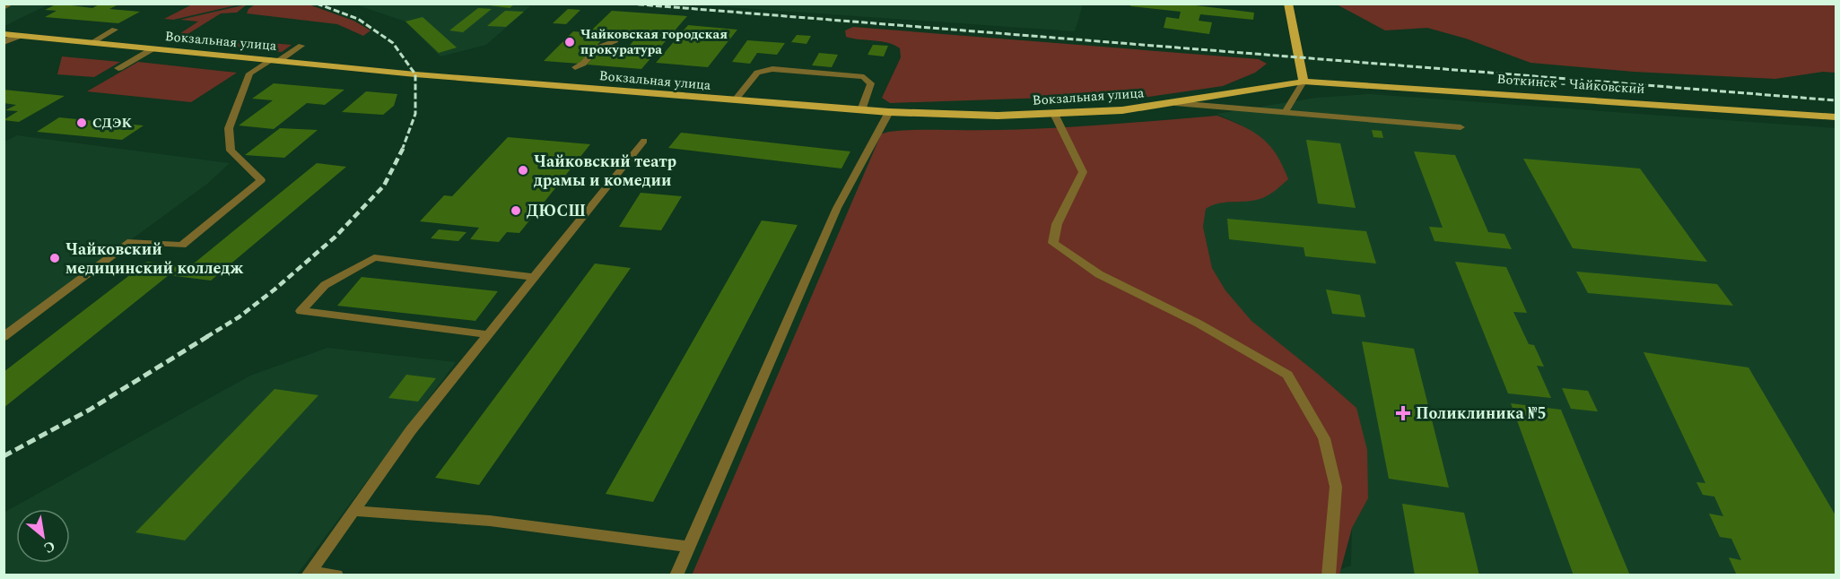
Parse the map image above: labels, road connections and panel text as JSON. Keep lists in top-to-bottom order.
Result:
{
  "streets": {
    "main road": ["Вокзальная улица", "Воткинск - Чайковский"]
  },
  "crossings": [
    ["Вокзальная улица", "Воткинск - Чайковский"]
  ],
  "places": {
    "other": [
      "Чайковская городская прокуратура",
      "СДЭК",
      "Чайковский театр драмы и комедии",
      "ДЮСШ",
      "Чайковский медицинский колледж"
    ],
    "health": ["Поликлиника №5"]
  },
  "north": "bottom right"
}
